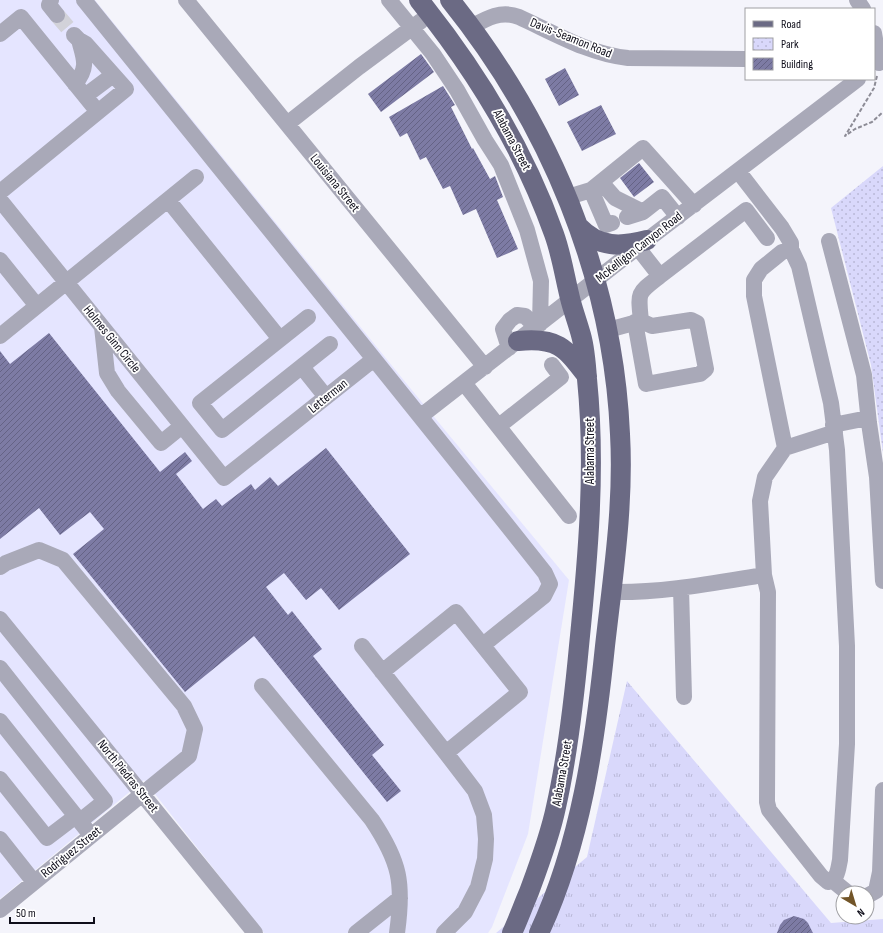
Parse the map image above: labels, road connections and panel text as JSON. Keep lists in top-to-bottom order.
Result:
{
  "streets": {
    "main road": ["Alabama Street"],
    "street": [
      "Davis-Seamon Road",
      "Louisiana Street",
      "McKelligon Canyon Road",
      "Holmes Ginn Circle",
      "Letterman",
      "North Piedras Street",
      "Rodriguez Street"
    ]
  },
  "crossings": [
    ["Davis-Seamon Road", "Alabama Street"],
    ["Alabama Street", "McKelligon Canyon Road"],
    ["Louisiana Street", "McKelligon Canyon Road"],
    ["Holmes Ginn Circle", "Letterman"],
    ["North Piedras Street", "Rodriguez Street"]
  ],
  "legend": ["Road", "Park", "Building"],
  "scale_bar": "50 m",
  "north": "bottom right"
}
